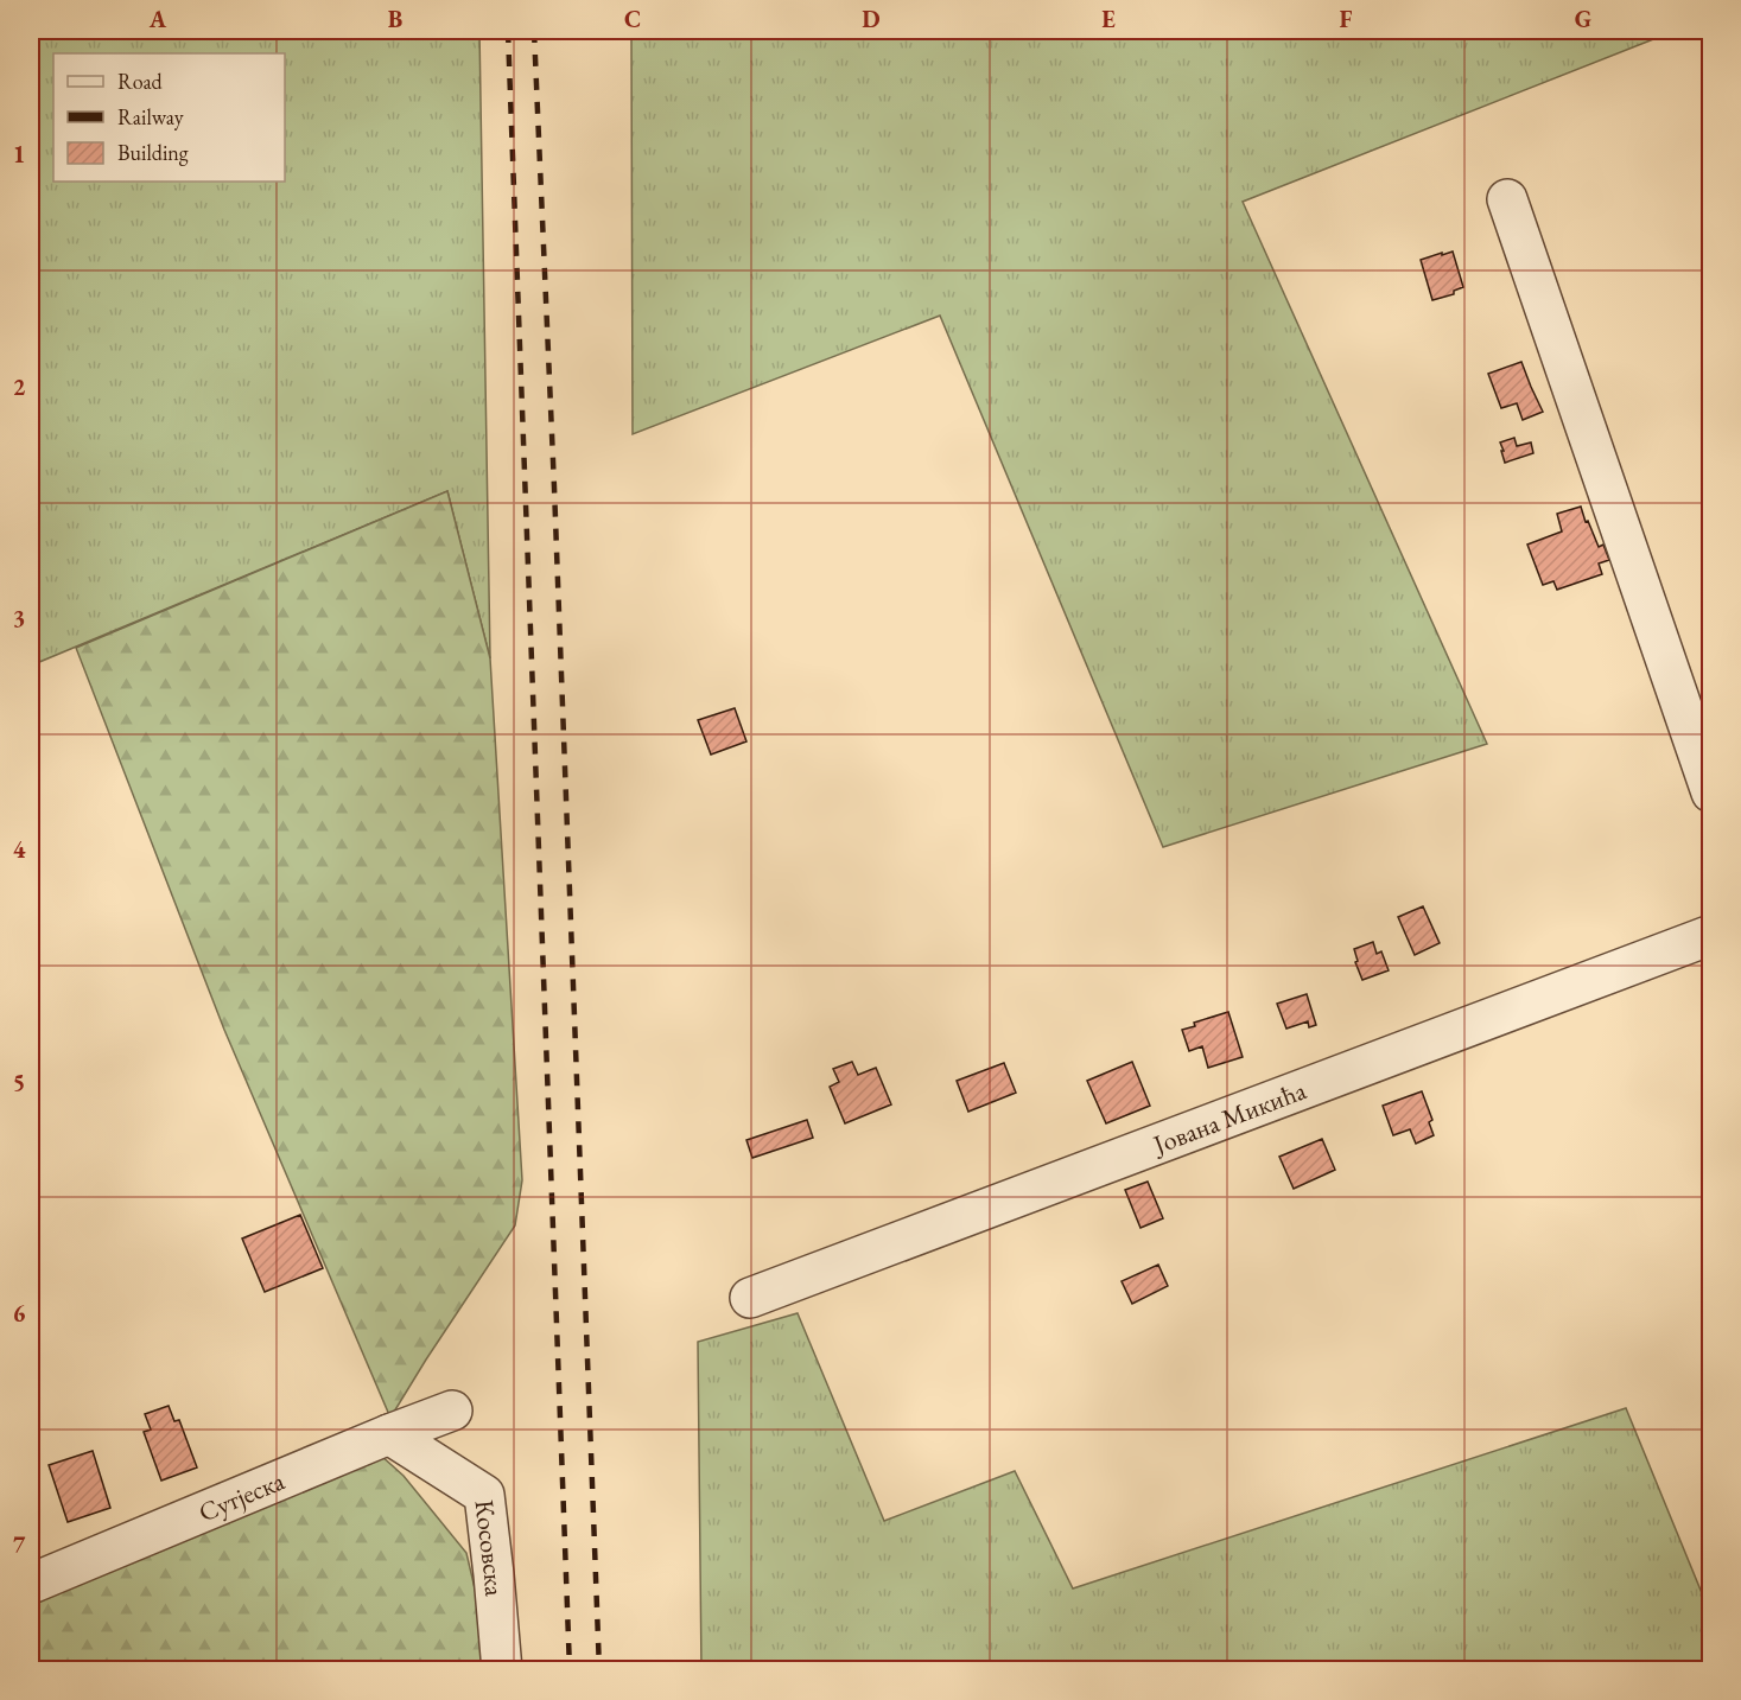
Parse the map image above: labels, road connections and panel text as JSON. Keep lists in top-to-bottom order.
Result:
{
  "streets": {
    "street": ["Јована Микића", "Сутјеска", "Косовска"]
  },
  "crossings": [
    ["Сутјеска", "Косовска"]
  ],
  "legend": ["Road", "Railway", "Building"],
  "grid": {
    "columns": [
      "A",
      "B",
      "C",
      "D",
      "E",
      "F",
      "G"
    ],
    "rows": [
      "1",
      "2",
      "3",
      "4",
      "5",
      "6",
      "7"
    ]
  }
}
